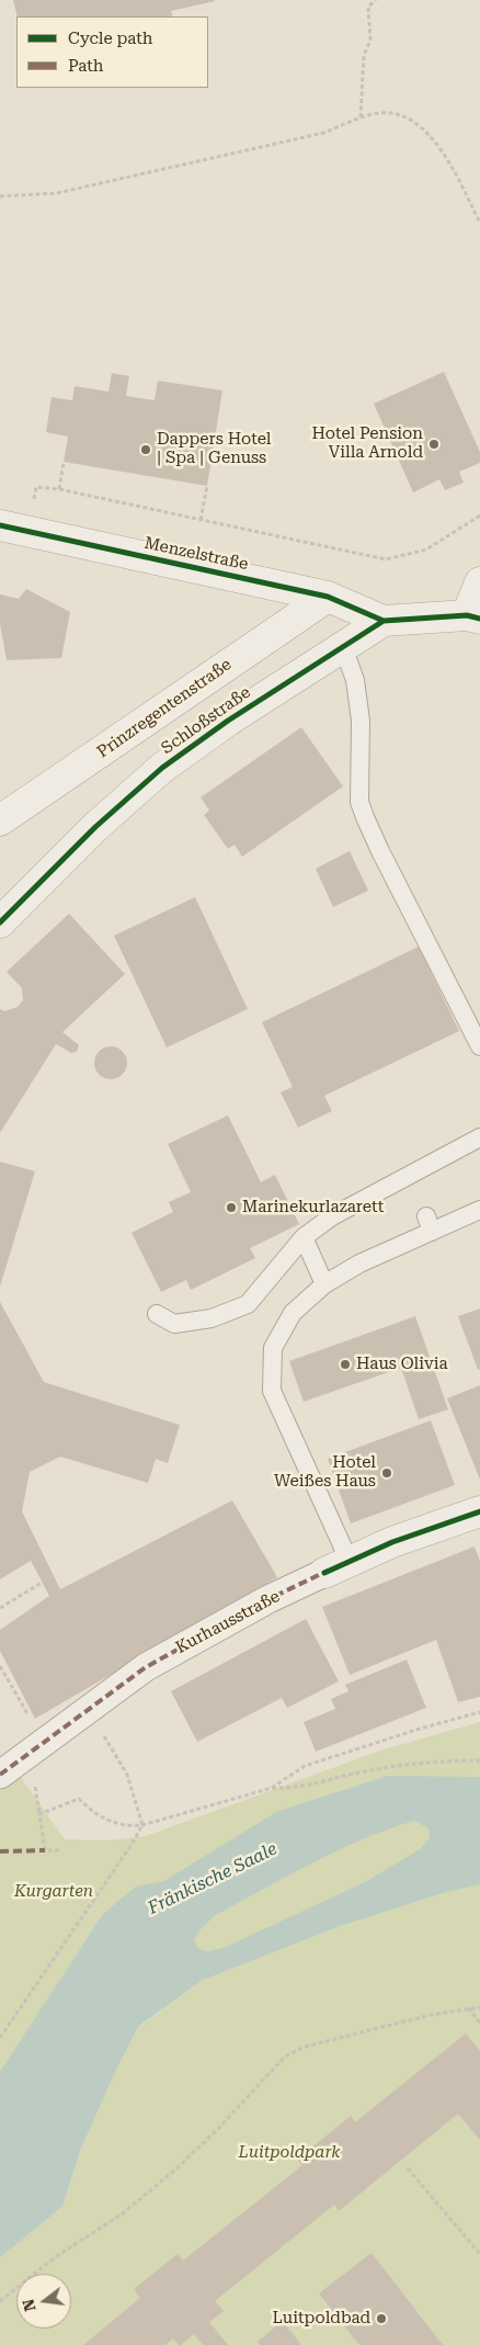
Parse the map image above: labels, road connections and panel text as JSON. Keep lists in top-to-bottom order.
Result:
{
  "streets": {
    "street": [
      "Menzelstraße",
      "Prinzregentenstraße",
      "Schloßstraße",
      "Kurhausstraße"
    ]
  },
  "crossings": [
    ["Menzelstraße", "Prinzregentenstraße"],
    ["Menzelstraße", "Schloßstraße"]
  ],
  "water": ["Fränkische Saale"],
  "parks": ["Kurgarten", "Luitpoldpark"],
  "places": [
    "Hotel Pension Villa Arnold",
    "Dappers Hotel | Spa | Genuss",
    "Marinekurlazarett",
    "Haus Olivia",
    "Hotel Weißes Haus",
    "Luitpoldbad"
  ],
  "legend": ["Cycle path", "Path"],
  "north": "left"
}
